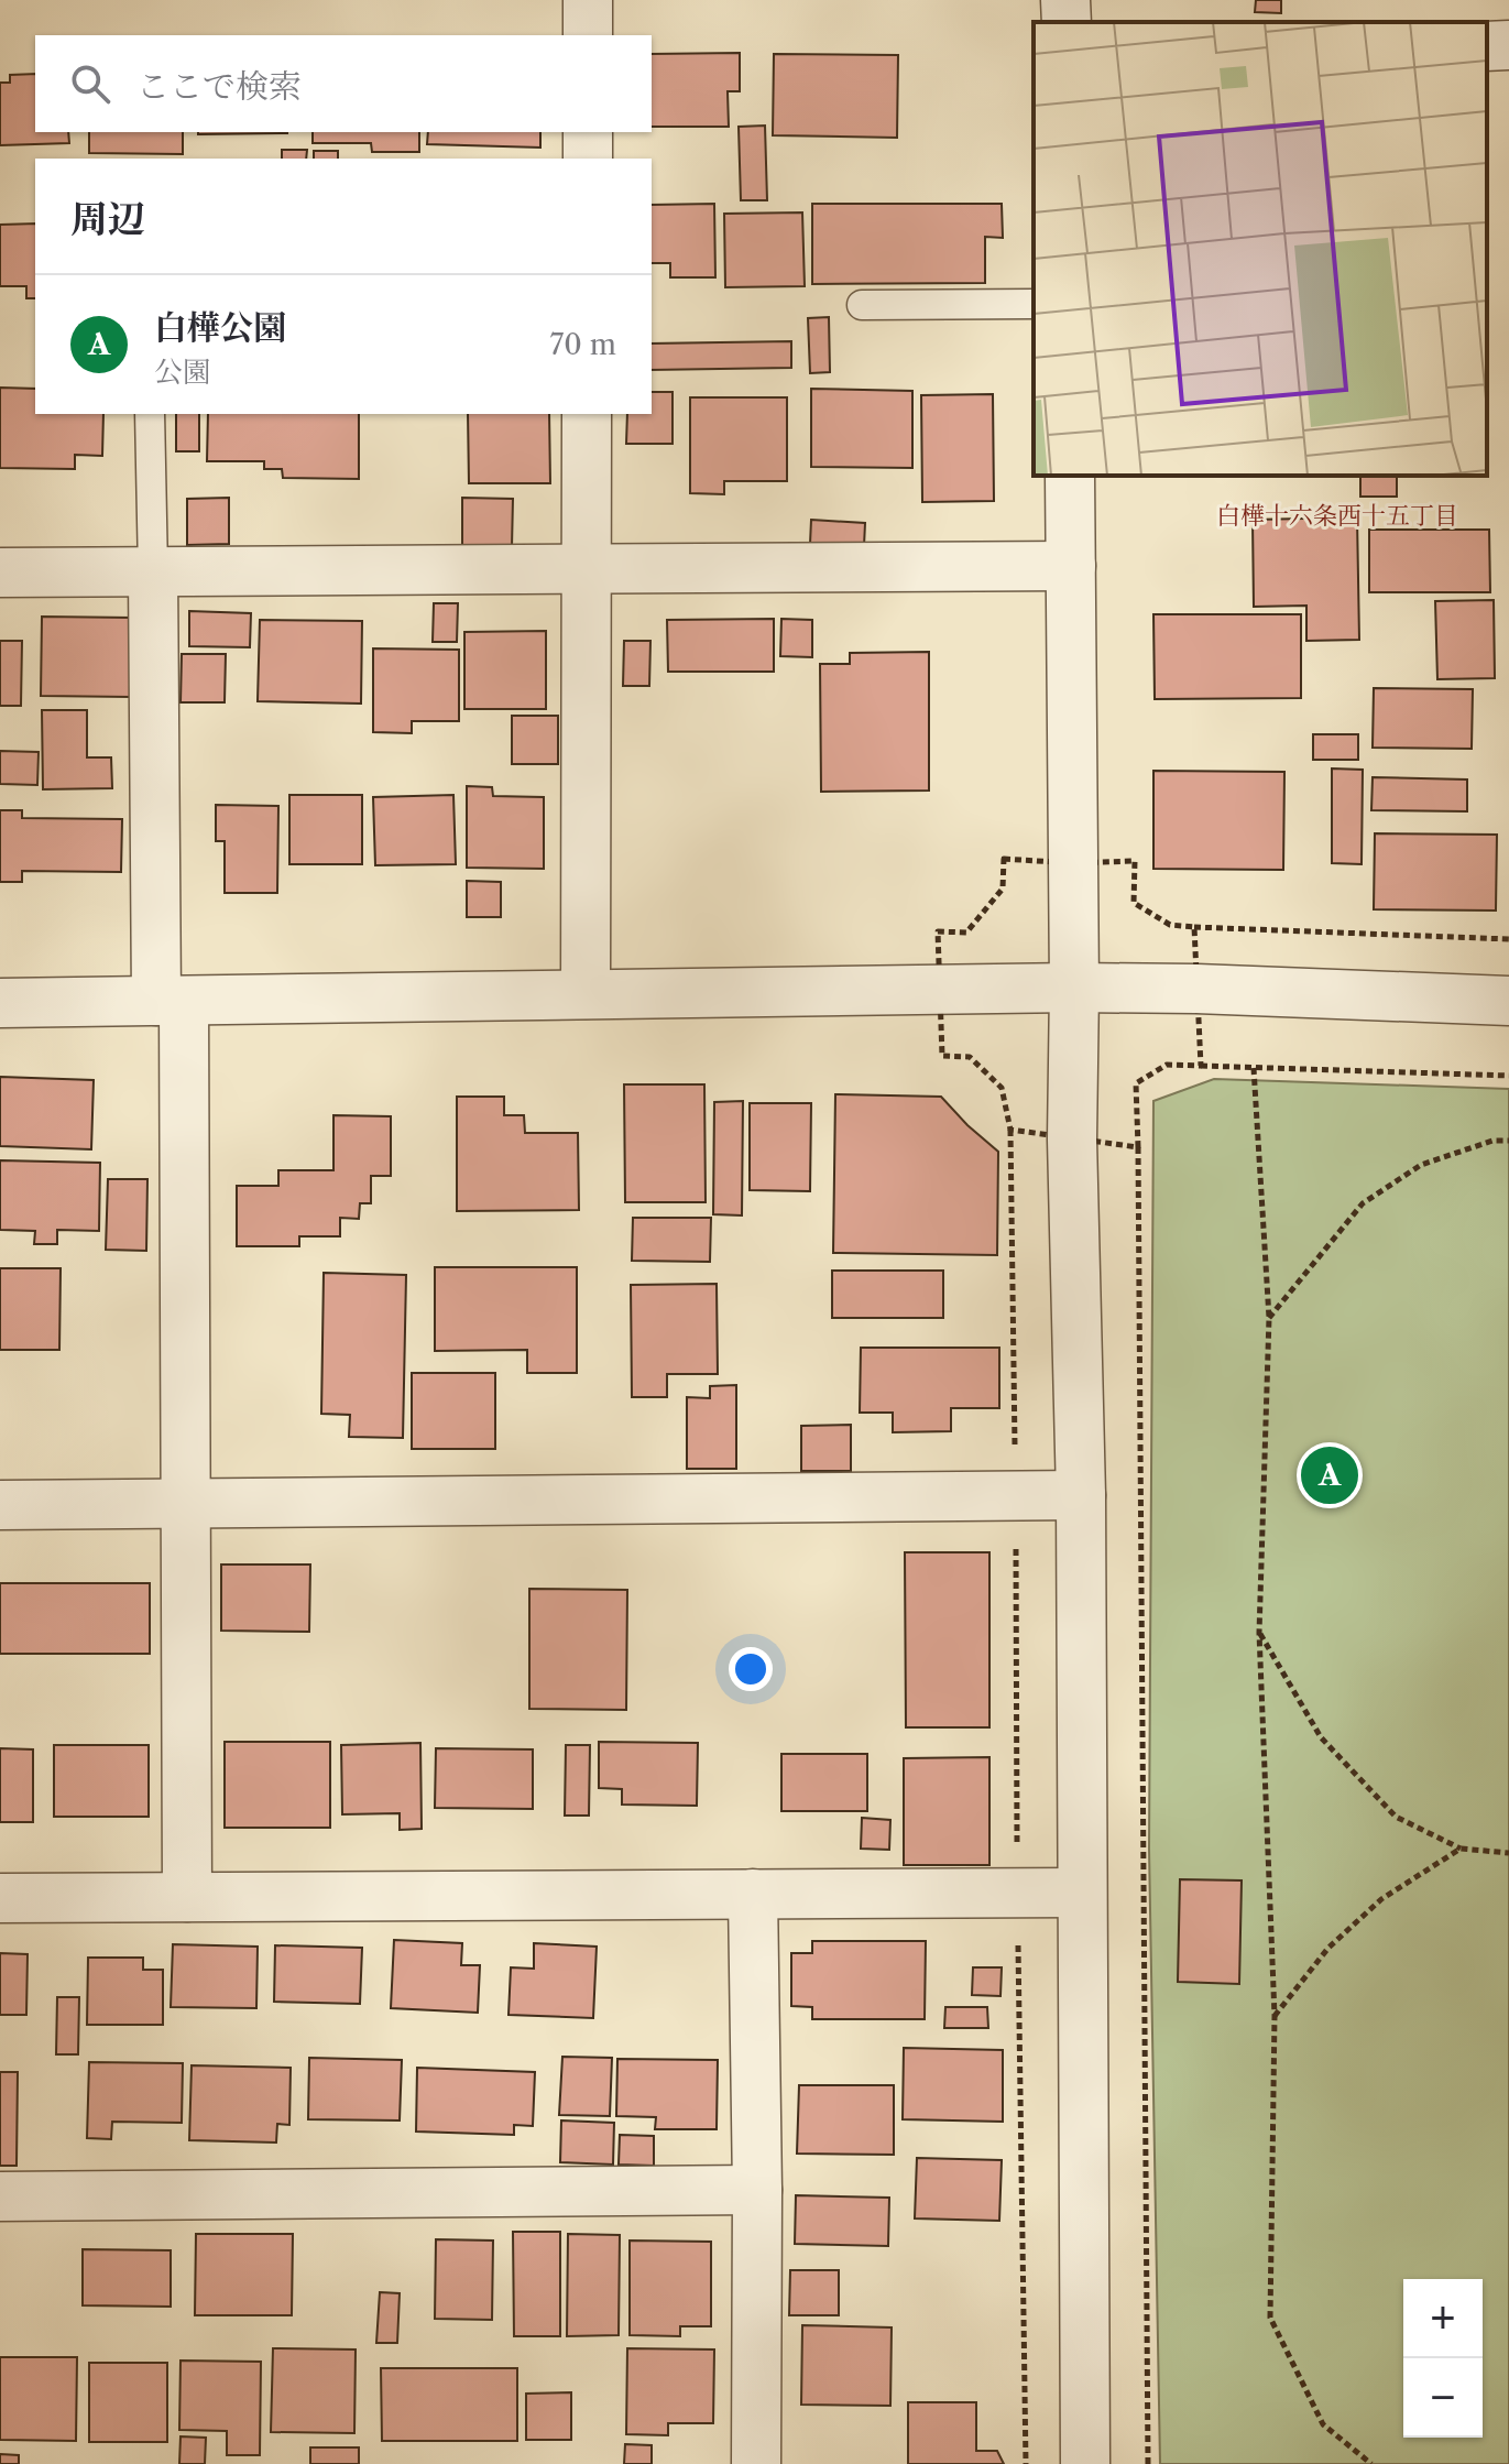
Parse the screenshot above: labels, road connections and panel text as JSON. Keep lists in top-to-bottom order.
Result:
{
  "districts": ["白樺十六条西十五丁目"],
  "page": {
    "search": "ここで検索",
    "heading": "周辺",
    "list": [
      {
        "mark": "A",
        "name": "白樺公園",
        "note": "公園",
        "value": "70 m"
      }
    ],
    "pins": "A",
    "map_buttons": ["+", "−"]
  }
}
